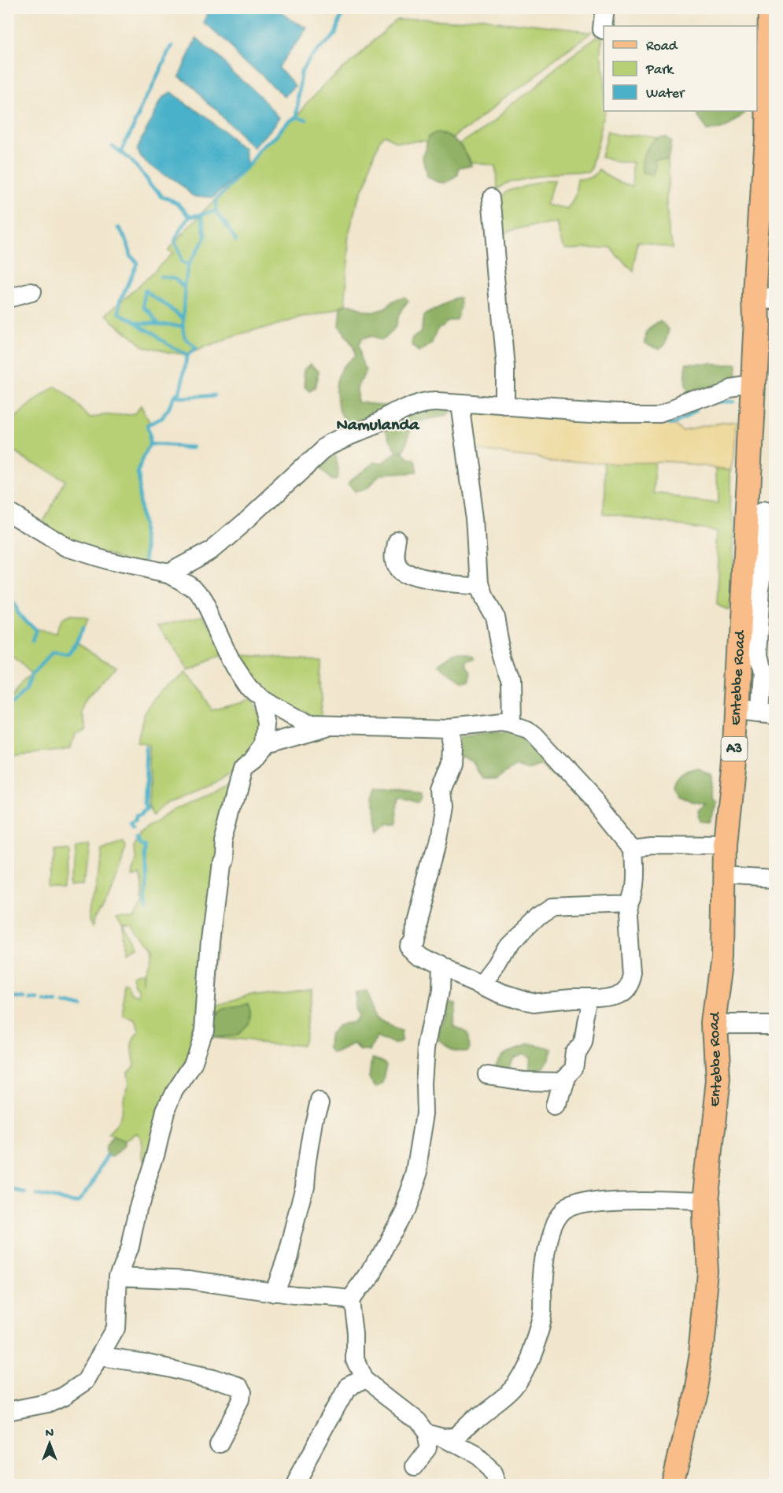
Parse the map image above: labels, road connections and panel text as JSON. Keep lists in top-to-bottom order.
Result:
{
  "streets": {
    "main road": ["Entebbe Road", "A3"]
  },
  "districts": ["Namulanda"],
  "legend": ["Road", "Park", "Water"],
  "north": "top"
}
